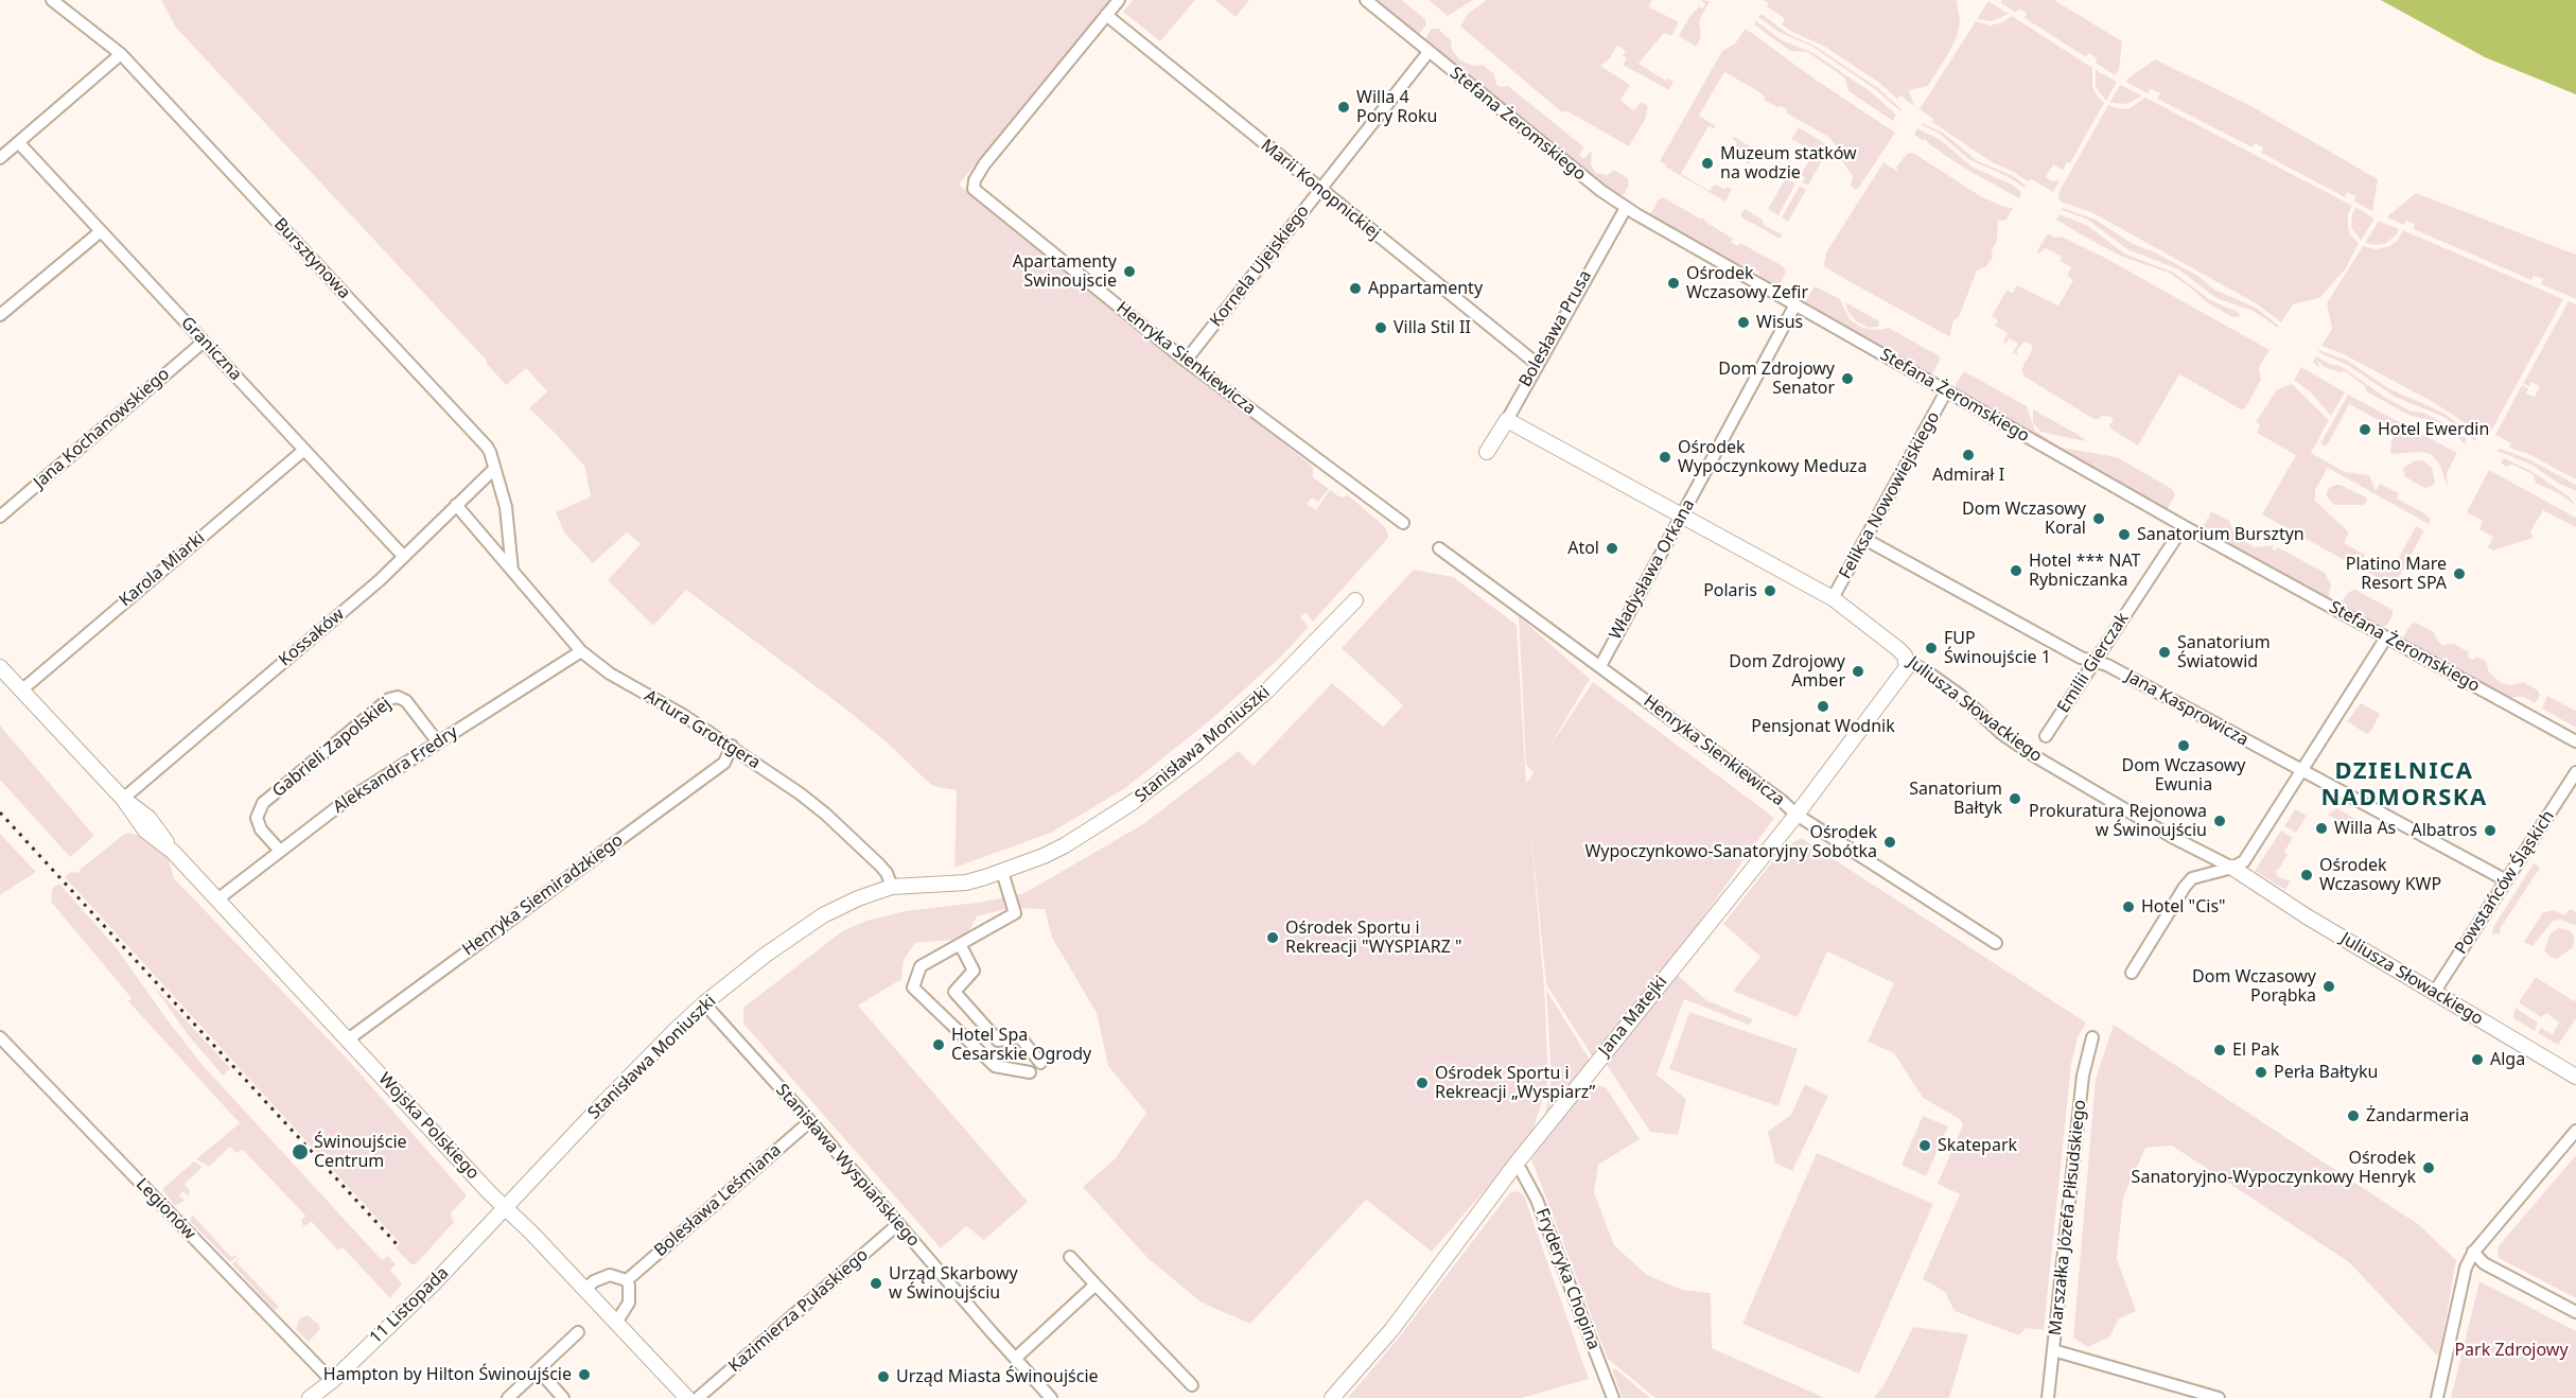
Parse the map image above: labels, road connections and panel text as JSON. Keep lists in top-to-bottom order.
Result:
{
  "streets": {
    "street": [
      "Stefana Żeromskiego",
      "Marii Konopnickiej",
      "Bursztynowa",
      "Kornela Ujejskiego",
      "Bolesława Prusa",
      "Graniczna",
      "Henryka Sienkiewicza",
      "Jana Kochanowskiego",
      "Feliksa Nowowiejskiego",
      "Karola Miarki",
      "Władysława Orkana",
      "Kossaków",
      "Emilii Gierczak",
      "Jana Kasprowicza",
      "Juliusza Słowackiego",
      "Artura Grottgera",
      "Stanisława Moniuszki",
      "Gabrieli Zapolskiej",
      "Aleksandra Fredry",
      "Powstańców Śląskich",
      "Henryka Siemiradzkiego",
      "Jana Matejki",
      "Wojska Polskiego",
      "Stanisława Wyspiańskiego",
      "Bolesława Leśmiana",
      "Legionów",
      "Marszałka Józefa Piłsudskiego",
      "Fryderyka Chopina",
      "11 Listopada",
      "Kazimierza Pułaskiego"
    ]
  },
  "crossings": [
    ["Stefana Żeromskiego", "Kornela Ujejskiego"],
    ["Stefana Żeromskiego", "Bolesława Prusa"],
    ["Stefana Żeromskiego", "Feliksa Nowowiejskiego"],
    ["Stefana Żeromskiego", "Władysława Orkana"],
    ["Stefana Żeromskiego", "Emilii Gierczak"],
    ["Marii Konopnickiej", "Kornela Ujejskiego"],
    ["Marii Konopnickiej", "Bolesława Prusa"],
    ["Marii Konopnickiej", "Henryka Sienkiewicza"],
    ["Bursztynowa", "Kossaków"],
    ["Kornela Ujejskiego", "Henryka Sienkiewicza"],
    ["Bolesława Prusa", "Juliusza Słowackiego"],
    ["Graniczna", "Jana Kochanowskiego"],
    ["Graniczna", "Karola Miarki"],
    ["Graniczna", "Kossaków"],
    ["Henryka Sienkiewicza", "Władysława Orkana"],
    ["Henryka Sienkiewicza", "Jana Matejki"],
    ["Feliksa Nowowiejskiego", "Jana Kasprowicza"],
    ["Feliksa Nowowiejskiego", "Juliusza Słowackiego"],
    ["Karola Miarki", "Wojska Polskiego"],
    ["Władysława Orkana", "Juliusza Słowackiego"],
    ["Kossaków", "Artura Grottgera"],
    ["Kossaków", "Wojska Polskiego"],
    ["Emilii Gierczak", "Jana Kasprowicza"],
    ["Jana Kasprowicza", "Powstańców Śląskich"],
    ["Juliusza Słowackiego", "Powstańców Śląskich"],
    ["Juliusza Słowackiego", "Jana Matejki"],
    ["Artura Grottgera", "Stanisława Moniuszki"],
    ["Artura Grottgera", "Aleksandra Fredry"],
    ["Artura Grottgera", "Henryka Siemiradzkiego"],
    ["Stanisława Moniuszki", "Wojska Polskiego"],
    ["Stanisława Moniuszki", "Stanisława Wyspiańskiego"],
    ["Stanisława Moniuszki", "11 Listopada"],
    ["Gabrieli Zapolskiej", "Aleksandra Fredry"],
    ["Aleksandra Fredry", "Wojska Polskiego"],
    ["Henryka Siemiradzkiego", "Wojska Polskiego"],
    ["Jana Matejki", "Fryderyka Chopina"],
    ["Wojska Polskiego", "11 Listopada"],
    ["Stanisława Wyspiańskiego", "Bolesława Leśmiana"],
    ["Stanisława Wyspiańskiego", "Kazimierza Pułaskiego"],
    ["Legionów", "11 Listopada"]
  ],
  "districts": ["DZIELNICA NADMORSKA"],
  "parks": ["Park Zdrojowy"],
  "places": [
    "Willa 4 Pory Roku",
    "Muzeum statków na wodzie",
    "Apartamenty Swinoujscie",
    "Ośrodek Wczasowy Zefir",
    "Appartamenty",
    "Wisus",
    "Villa Stil II",
    "Dom Zdrojowy Senator",
    "Hotel Ewerdin",
    "Admirał I",
    "Ośrodek Wypoczynkowy Meduza",
    "Dom Wczasowy Koral",
    "Sanatorium Bursztyn",
    "Atol",
    "Hotel *** NAT Rybniczanka",
    "Platino Mare Resort SPA",
    "Polaris",
    "FUP Świnoujście 1",
    "Sanatorium Światowid",
    "Dom Zdrojowy Amber",
    "Pensjonat Wodnik",
    "Dom Wczasowy Ewunia",
    "Sanatorium Bałtyk",
    "Prokuratura Rejonowa w Świnoujściu",
    "Willa As",
    "Albatros",
    "Ośrodek Wypoczynkowo-Sanatoryjny Sobótka",
    "Ośrodek Wczasowy KWP",
    "Hotel \"Cis\"",
    "Ośrodek Sportu i Rekreacji \"WYSPIARZ \"",
    "Dom Wczasowy Porąbka",
    "Hotel Spa Cesarskie Ogrody",
    "El Pak",
    "Alga",
    "Perła Bałtyku",
    "Ośrodek Sportu i Rekreacji „Wyspiarz”",
    "Żandarmeria",
    "Skatepark",
    "Świnoujście Centrum",
    "Ośrodek Sanatoryjno-Wypoczynkowy Henryk",
    "Urząd Skarbowy w Świnoujściu",
    "Hampton by Hilton Świnoujście",
    "Urząd Miasta Świnoujście"
  ]
}
